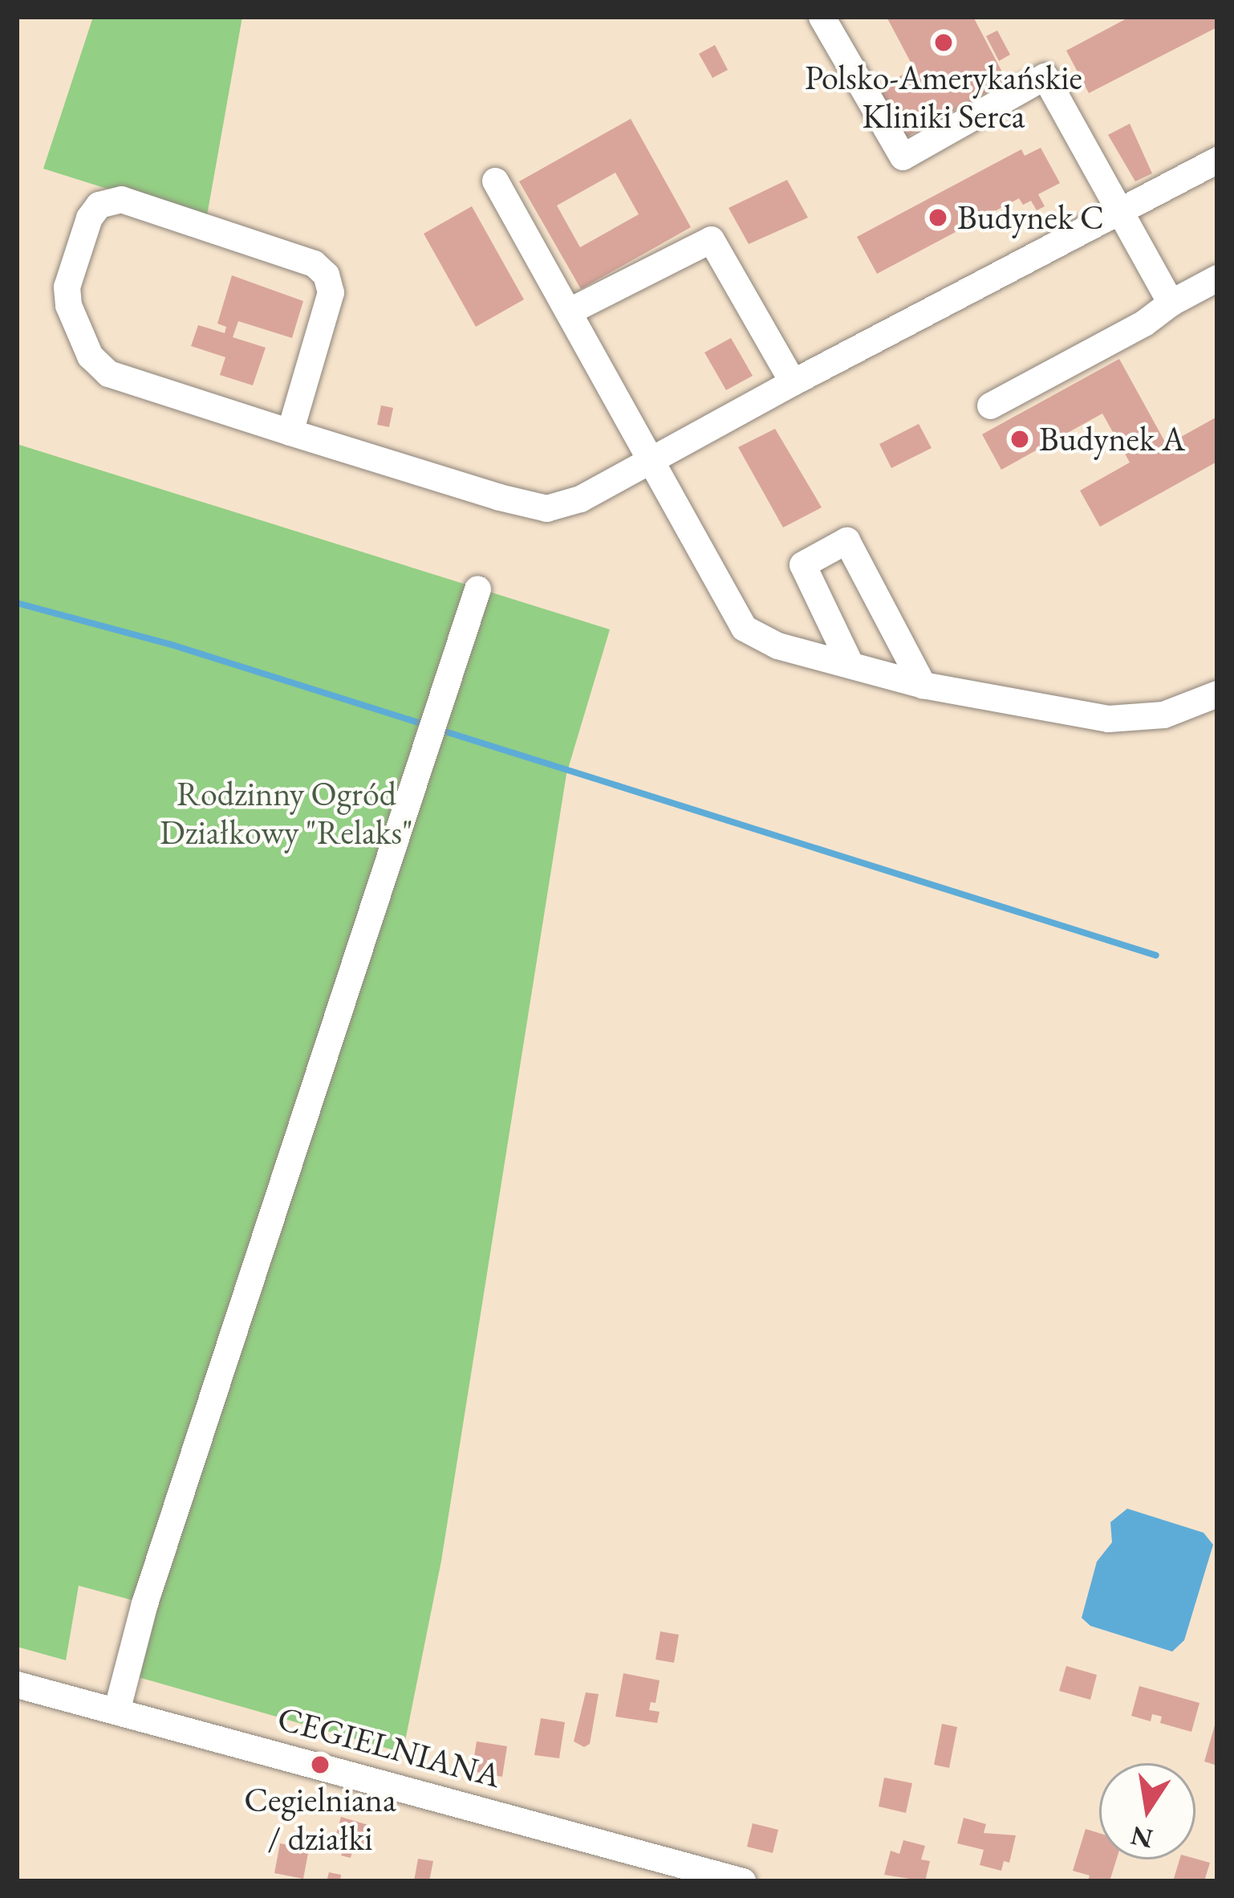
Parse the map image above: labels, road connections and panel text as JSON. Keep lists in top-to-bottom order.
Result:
{
  "streets": {
    "street": ["CEGIELNIANA"]
  },
  "parks": ["Rodzinny Ogród Działkowy \"Relaks\""],
  "places": [
    "Polsko-Amerykańskie Kliniki Serca",
    "Budynek C",
    "Budynek A",
    "Cegielniana / działki"
  ],
  "north": "bottom"
}
